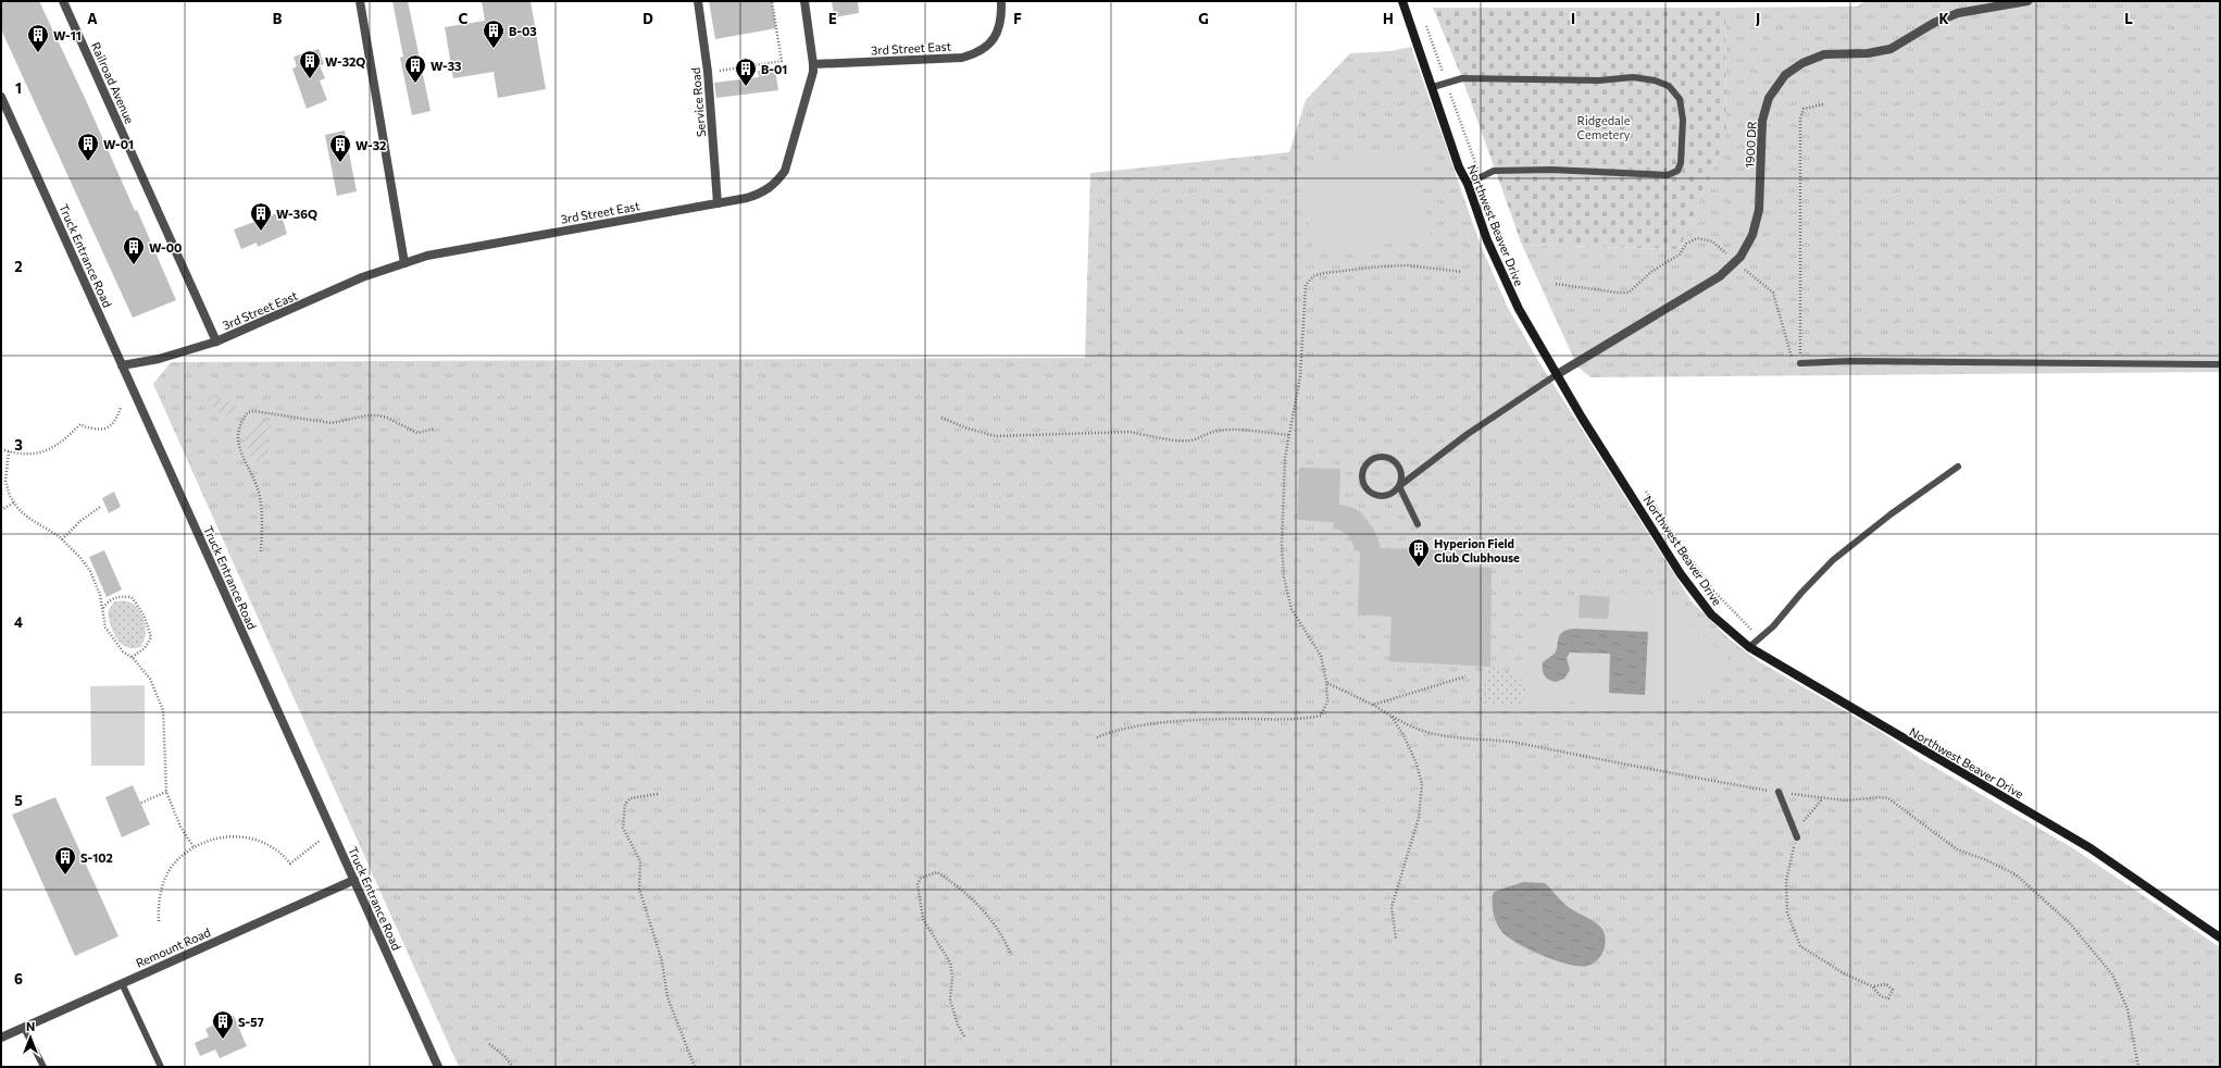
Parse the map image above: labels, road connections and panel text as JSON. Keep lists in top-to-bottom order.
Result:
{
  "streets": {
    "main road": ["Northwest Beaver Drive"],
    "street": [
      "3rd Street East",
      "Railroad Avenue",
      "Service Road",
      "1900 DR",
      "Truck Entrance Road",
      "Remount Road"
    ]
  },
  "crossings": [
    ["3rd Street East", "Railroad Avenue"],
    ["3rd Street East", "Service Road"],
    ["3rd Street East", "Truck Entrance Road"],
    ["1900 DR", "Northwest Beaver Drive"],
    ["Truck Entrance Road", "Remount Road"]
  ],
  "parks": ["Ridgedale Cemetery"],
  "places": {
    "building": [
      "B-03",
      "W-11",
      "W-32Q",
      "W-33",
      "B-01",
      "W-01",
      "W-32",
      "W-36Q",
      "W-00",
      "Hyperion Field Club Clubhouse",
      "S-102",
      "S-57"
    ]
  },
  "north": "top",
  "grid": {
    "columns": [
      "A",
      "B",
      "C",
      "D",
      "E",
      "F",
      "G",
      "H",
      "I",
      "J",
      "K",
      "L"
    ],
    "rows": [
      "1",
      "2",
      "3",
      "4",
      "5",
      "6"
    ]
  }
}
